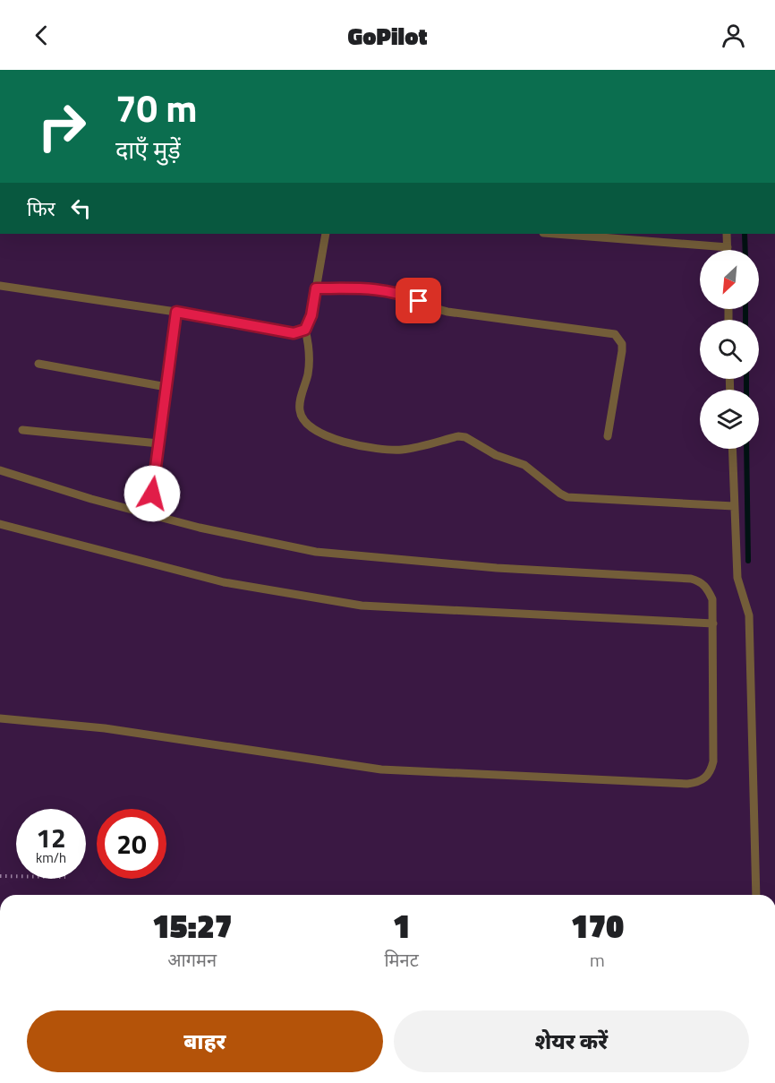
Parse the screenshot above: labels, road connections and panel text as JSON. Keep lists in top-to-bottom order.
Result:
{
  "north": "bottom left",
  "page": {
    "header": "GoPilot",
    "turn": ["70 m", "दाएँ मुड़ें"],
    "then": "फिर",
    "speed": "12 km/h",
    "limit": "20",
    "eta": [
      "15:27",
      "आगमन",
      "1",
      "मिनट",
      "170",
      "m"
    ],
    "buttons": ["बाहर", "शेयर करें"]
  }
}
